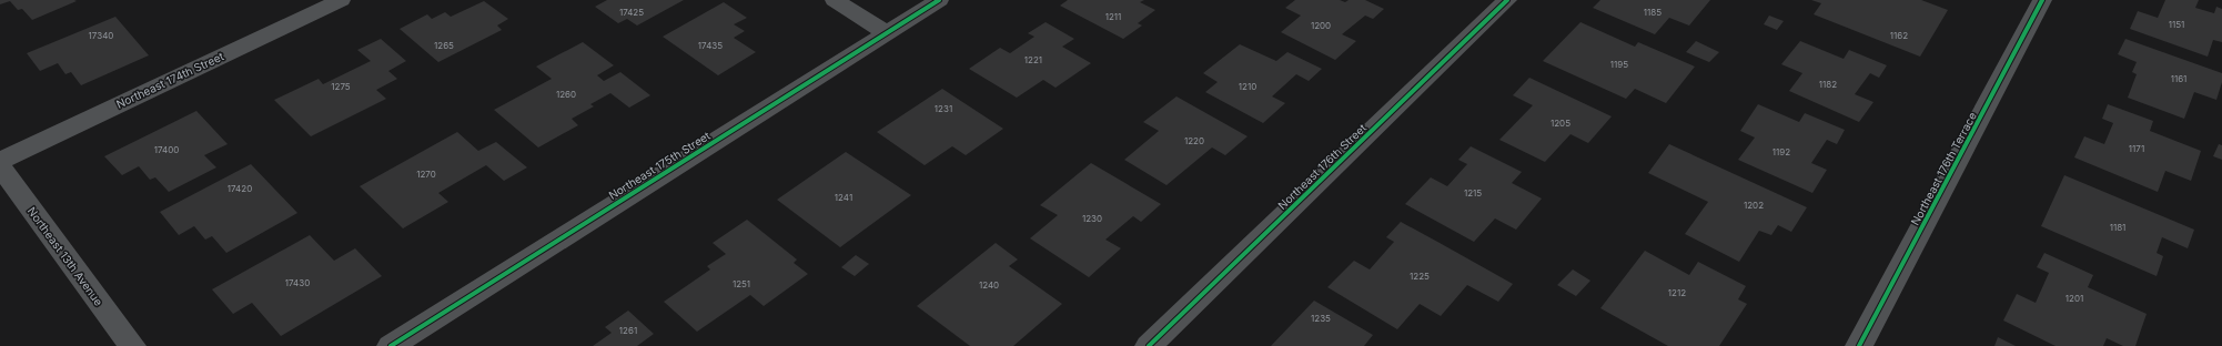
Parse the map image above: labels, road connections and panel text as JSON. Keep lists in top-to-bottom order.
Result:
{
  "streets": {
    "street": [
      "Northeast 174th Street",
      "Northeast 175th Street",
      "Northeast 176th Street",
      "Northeast 176th Terrace",
      "Northeast 13th Avenue"
    ]
  },
  "house_numbers": [
    "17425",
    "1185",
    "1211",
    "1151",
    "1200",
    "17340",
    "1162",
    "1265",
    "17435",
    "1221",
    "1195",
    "1161",
    "1182",
    "1275",
    "1210",
    "1260",
    "1231",
    "1205",
    "1220",
    "1171",
    "17400",
    "1192",
    "1270",
    "17420",
    "1215",
    "1241",
    "1202",
    "1230",
    "1181",
    "1225",
    "17430",
    "1251",
    "1240",
    "1212",
    "1201",
    "1235",
    "1261"
  ]
}
